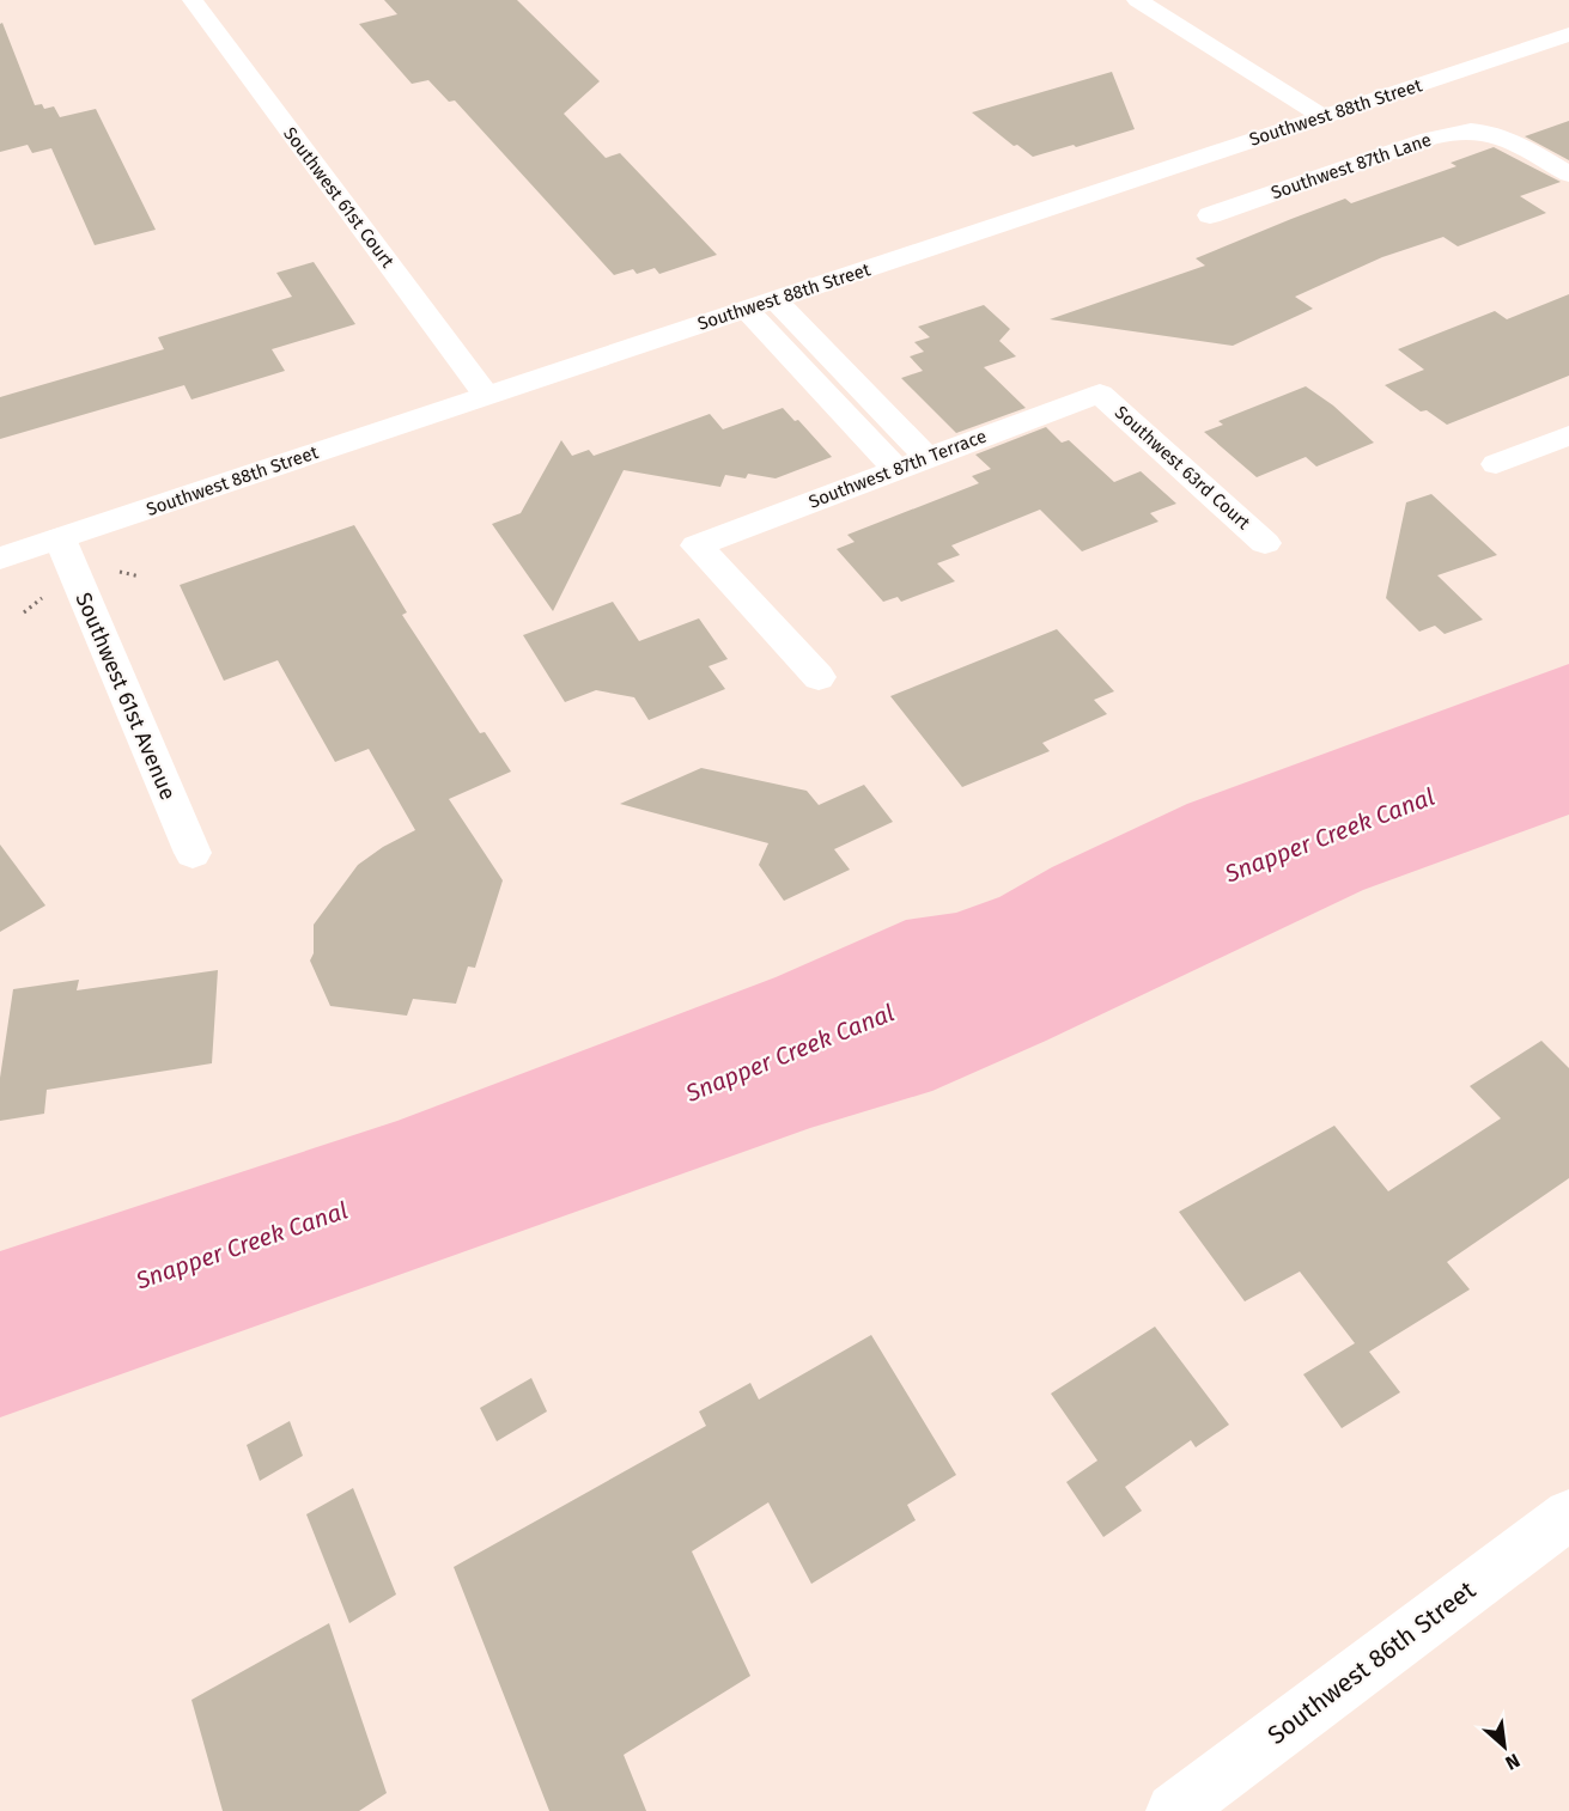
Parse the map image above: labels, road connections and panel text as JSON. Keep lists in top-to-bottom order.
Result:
{
  "streets": {
    "street": [
      "Southwest 88th Street",
      "Southwest 87th Lane",
      "Southwest 61st Court",
      "Southwest 63rd Court",
      "Southwest 87th Terrace",
      "Southwest 61st Avenue",
      "Southwest 86th Street"
    ]
  },
  "crossings": [
    ["Southwest 88th Street", "Southwest 61st Court"],
    ["Southwest 88th Street", "Southwest 61st Avenue"],
    ["Southwest 63rd Court", "Southwest 87th Terrace"]
  ],
  "water": ["Snapper Creek Canal"],
  "north": "bottom right"
}
